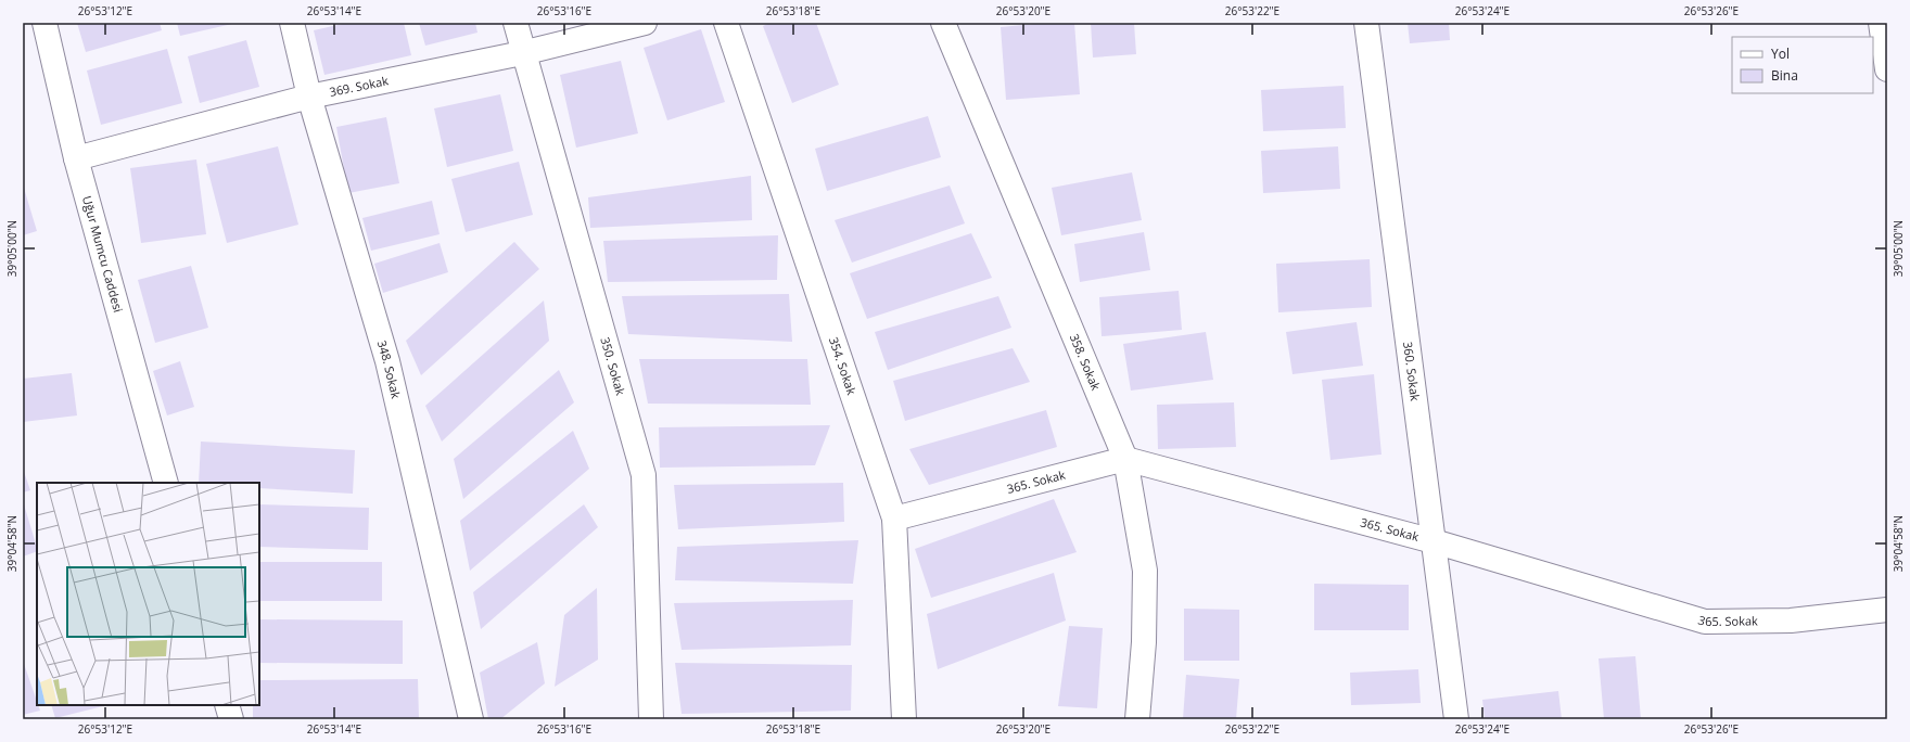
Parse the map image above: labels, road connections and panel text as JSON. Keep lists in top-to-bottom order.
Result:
{
  "streets": {
    "street": [
      "369. Sokak",
      "Uğur Mumcu Caddesi",
      "358. Sokak",
      "354. Sokak",
      "350. Sokak",
      "348. Sokak",
      "360. Sokak",
      "365. Sokak"
    ]
  },
  "crossings": [
    ["369. Sokak", "Uğur Mumcu Caddesi"],
    ["369. Sokak", "350. Sokak"],
    ["369. Sokak", "348. Sokak"],
    ["358. Sokak", "365. Sokak"],
    ["354. Sokak", "365. Sokak"],
    ["360. Sokak", "365. Sokak"]
  ],
  "legend": ["Yol", "Bina"],
  "coordinates": [
    "26°53'12\"E",
    "26°53'14\"E",
    "26°53'16\"E",
    "26°53'18\"E",
    "26°53'20\"E",
    "26°53'22\"E",
    "26°53'24\"E",
    "26°53'26\"E",
    "39°05'00\"N",
    "39°04'58\"N"
  ]
}
